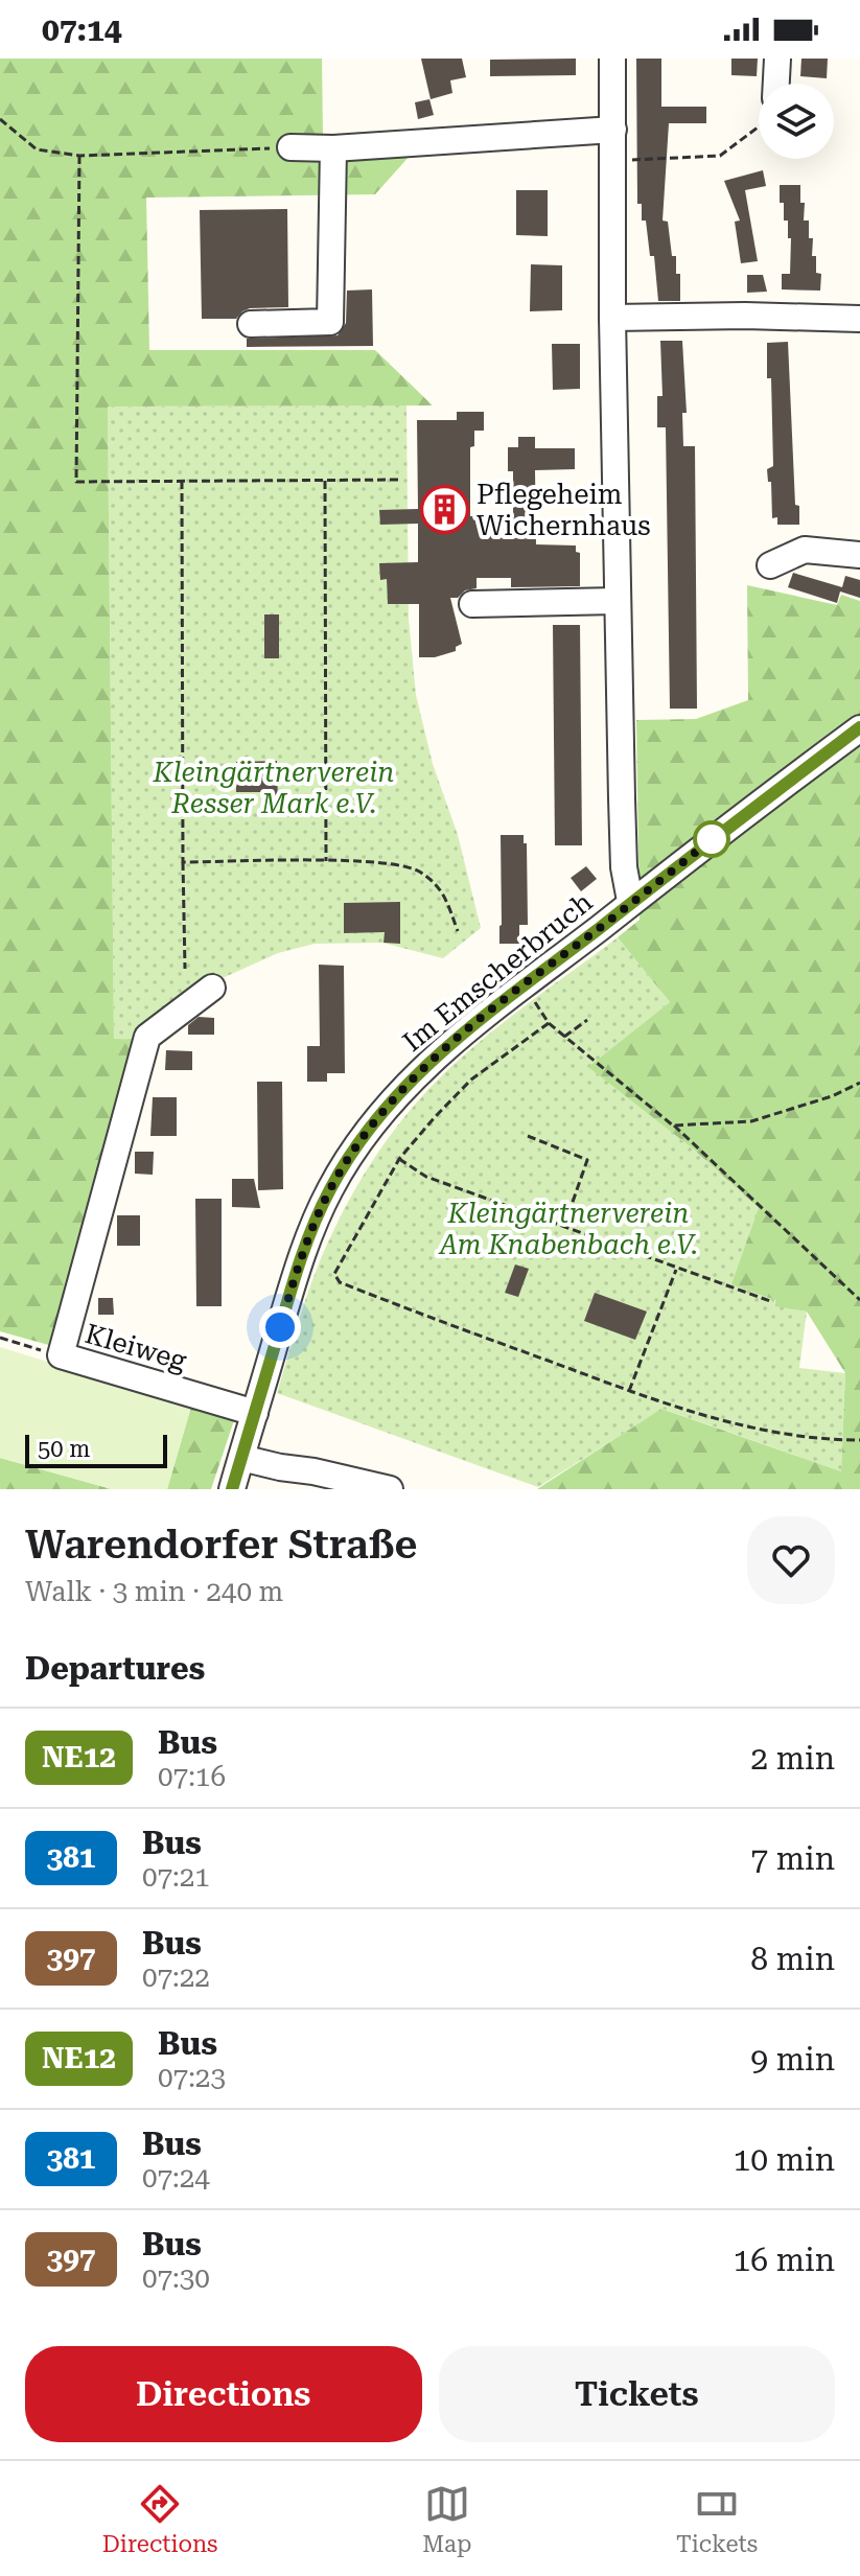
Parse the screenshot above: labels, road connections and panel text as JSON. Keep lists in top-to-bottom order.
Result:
{
  "streets": {
    "street": ["Im Emscherbruch", "Kleiweg"]
  },
  "crossings": [
    ["Im Emscherbruch", "Kleiweg"]
  ],
  "parks": ["Kleingärtnerverein Resser Mark e.V.", "Kleingärtnerverein Am Knabenbach e.V."],
  "places": {
    "building": ["Pflegeheim Wichernhaus"]
  },
  "lines": ["bus line NE12"],
  "scale_bar": "50 m",
  "page": {
    "status": "07:14",
    "scale": "50 m",
    "heading": [
      ["Warendorfer Straße", "Walk · 3 min · 240 m"],
      "Departures"
    ],
    "list": [
      {
        "mark": "NE12",
        "name": "Bus",
        "note": "07:16",
        "value": "2 min"
      },
      {
        "mark": "381",
        "name": "Bus",
        "note": "07:21",
        "value": "7 min"
      },
      {
        "mark": "397",
        "name": "Bus",
        "note": "07:22",
        "value": "8 min"
      },
      {
        "mark": "NE12",
        "name": "Bus",
        "note": "07:23",
        "value": "9 min"
      },
      {
        "mark": "381",
        "name": "Bus",
        "note": "07:24",
        "value": "10 min"
      },
      {
        "mark": "397",
        "name": "Bus",
        "note": "07:30",
        "value": "16 min"
      }
    ],
    "buttons": ["Directions", "Tickets"],
    "tabs": ["Directions", "Map", "Tickets"]
  }
}
